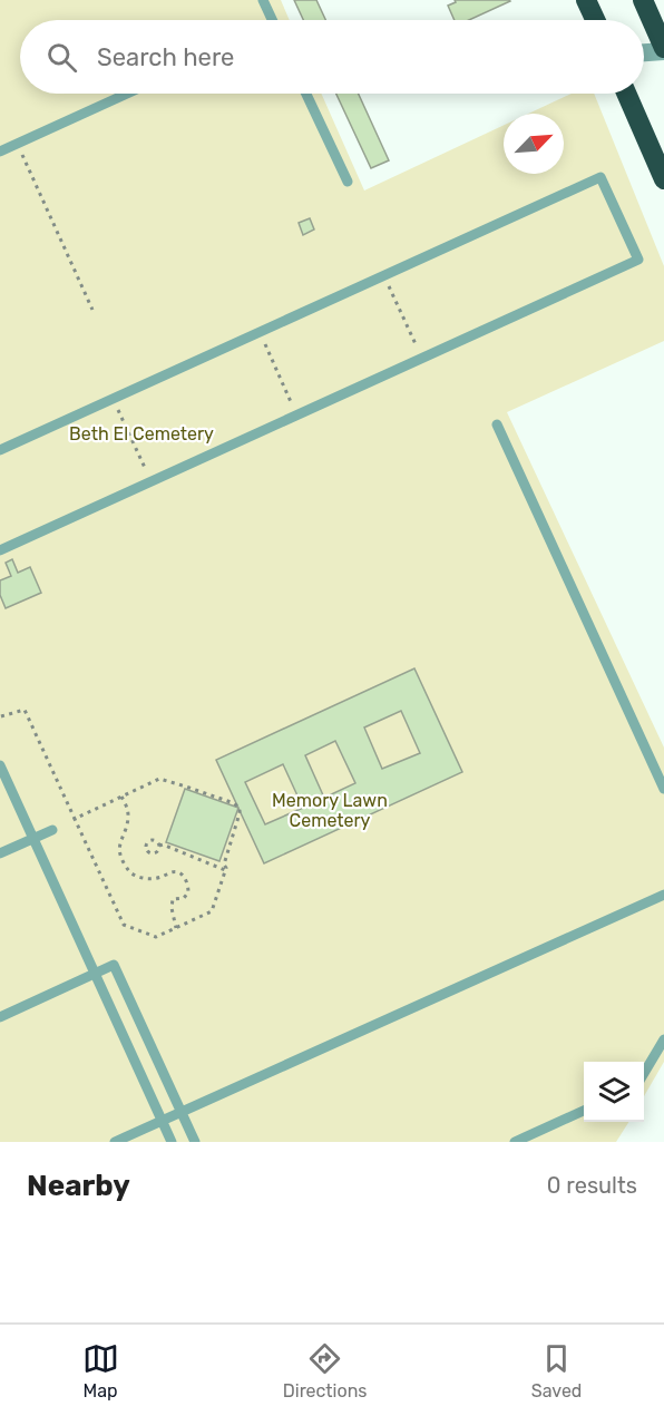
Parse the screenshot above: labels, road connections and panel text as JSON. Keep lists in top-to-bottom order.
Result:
{
  "parks": ["Beth El Cemetery", "Memory Lawn Cemetery"],
  "north": "top right",
  "page": {
    "search": "Search here",
    "heading": ["Nearby", "0 results"],
    "nav": ["Map", "Directions", "Saved"]
  }
}
